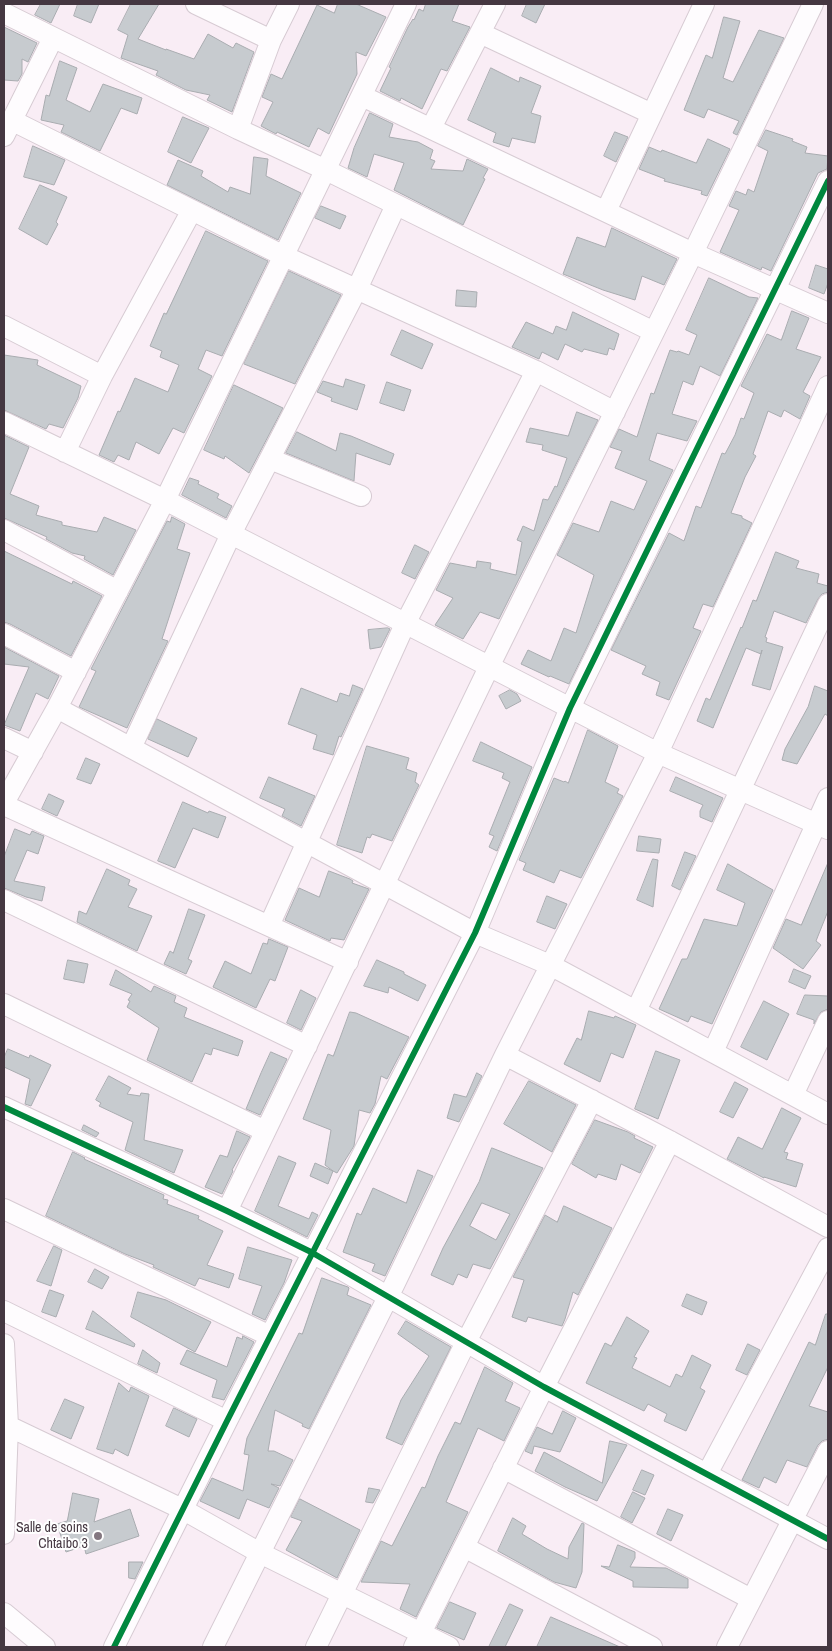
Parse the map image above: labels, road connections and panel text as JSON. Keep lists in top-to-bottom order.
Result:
{
  "places": ["Salle de soins Chtaibo 3"]
}
